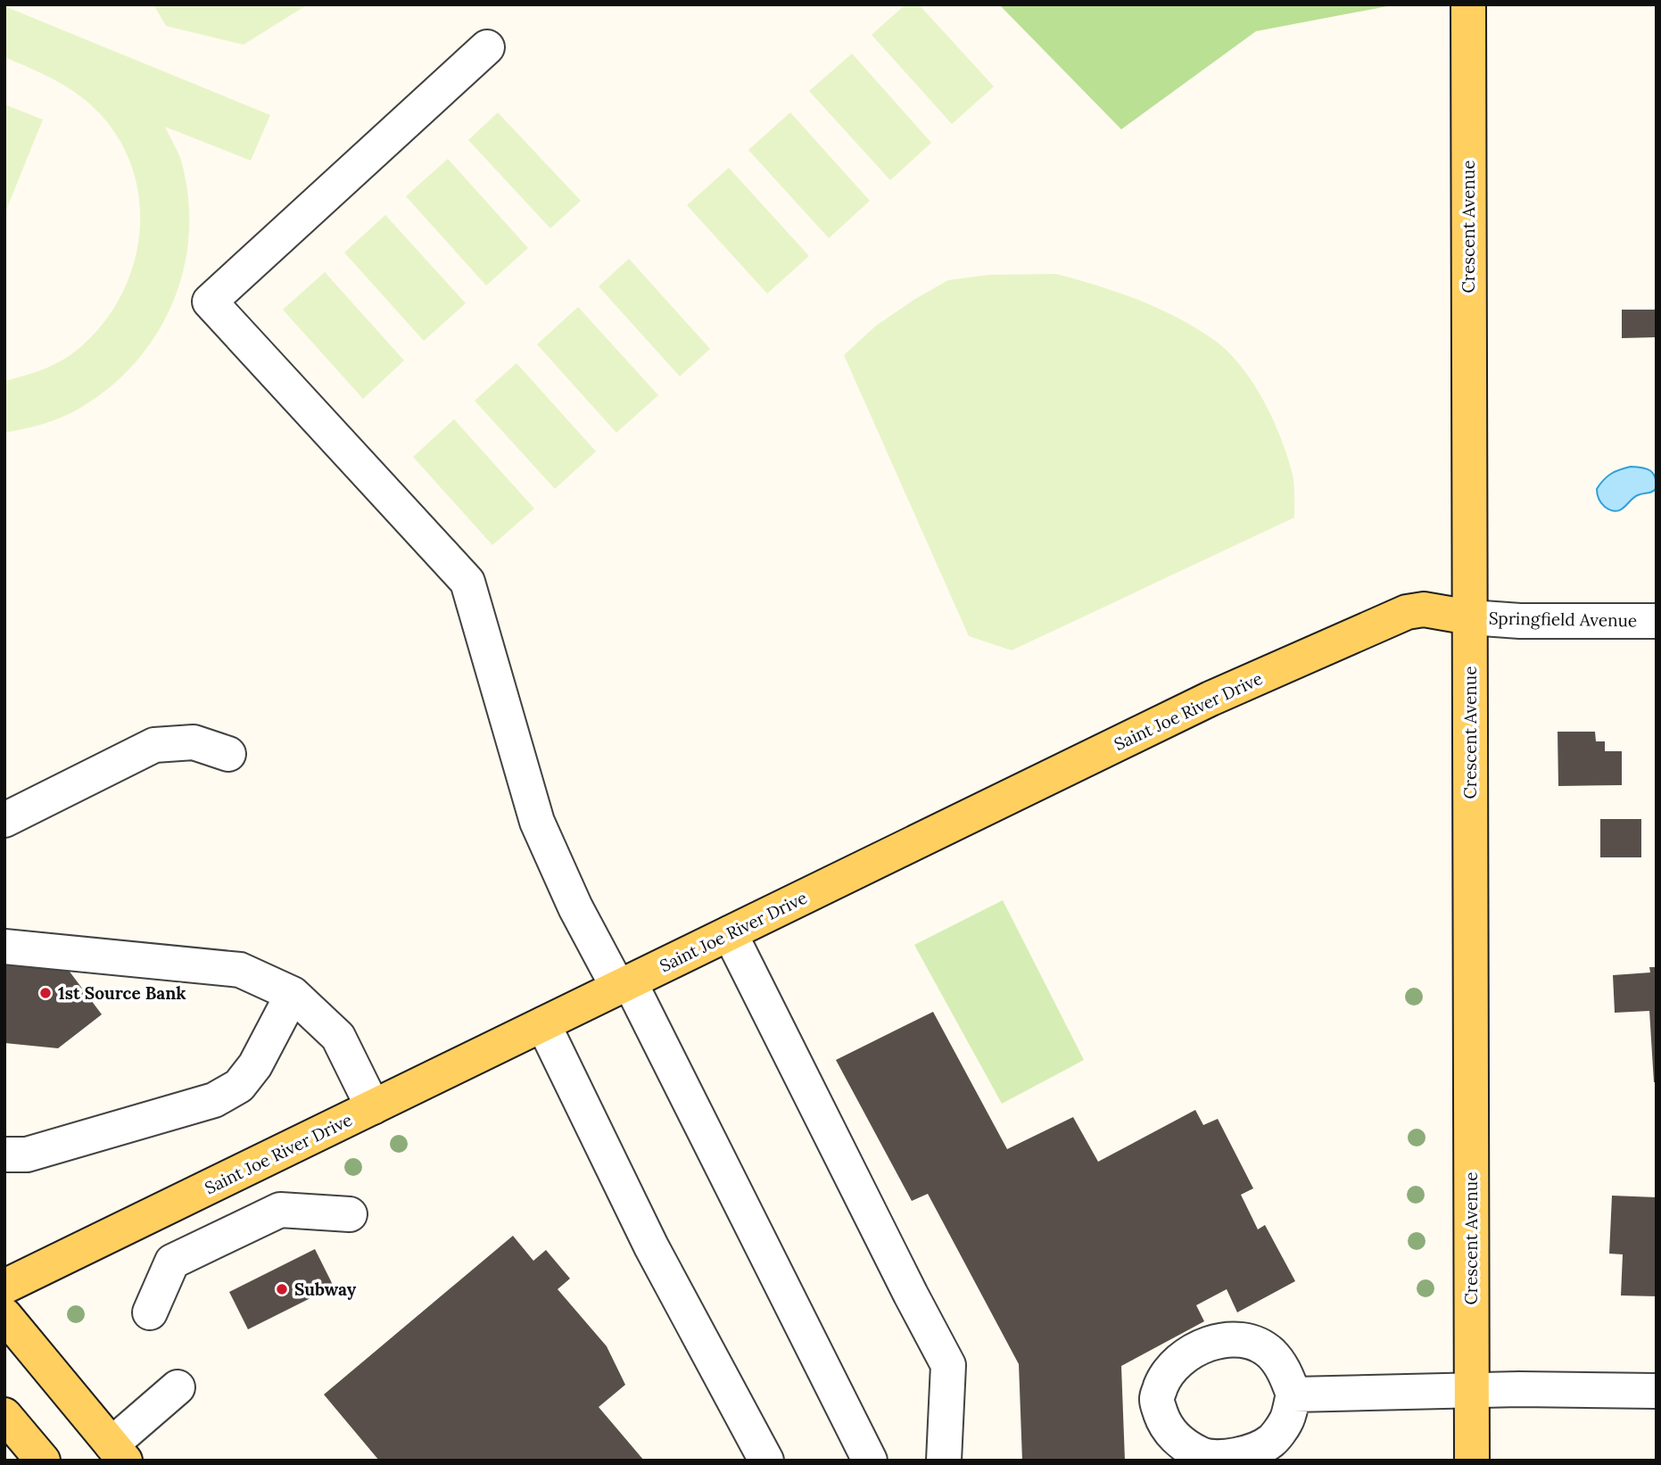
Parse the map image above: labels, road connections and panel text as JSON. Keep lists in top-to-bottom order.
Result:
{
  "streets": {
    "main road": ["Crescent Avenue", "Saint Joe River Drive"],
    "street": ["Springfield Avenue"]
  },
  "crossings": [
    ["Crescent Avenue", "Springfield Avenue"],
    ["Crescent Avenue", "Saint Joe River Drive"],
    ["Springfield Avenue", "Saint Joe River Drive"]
  ],
  "places": ["1st Source Bank", "Subway"]
}
